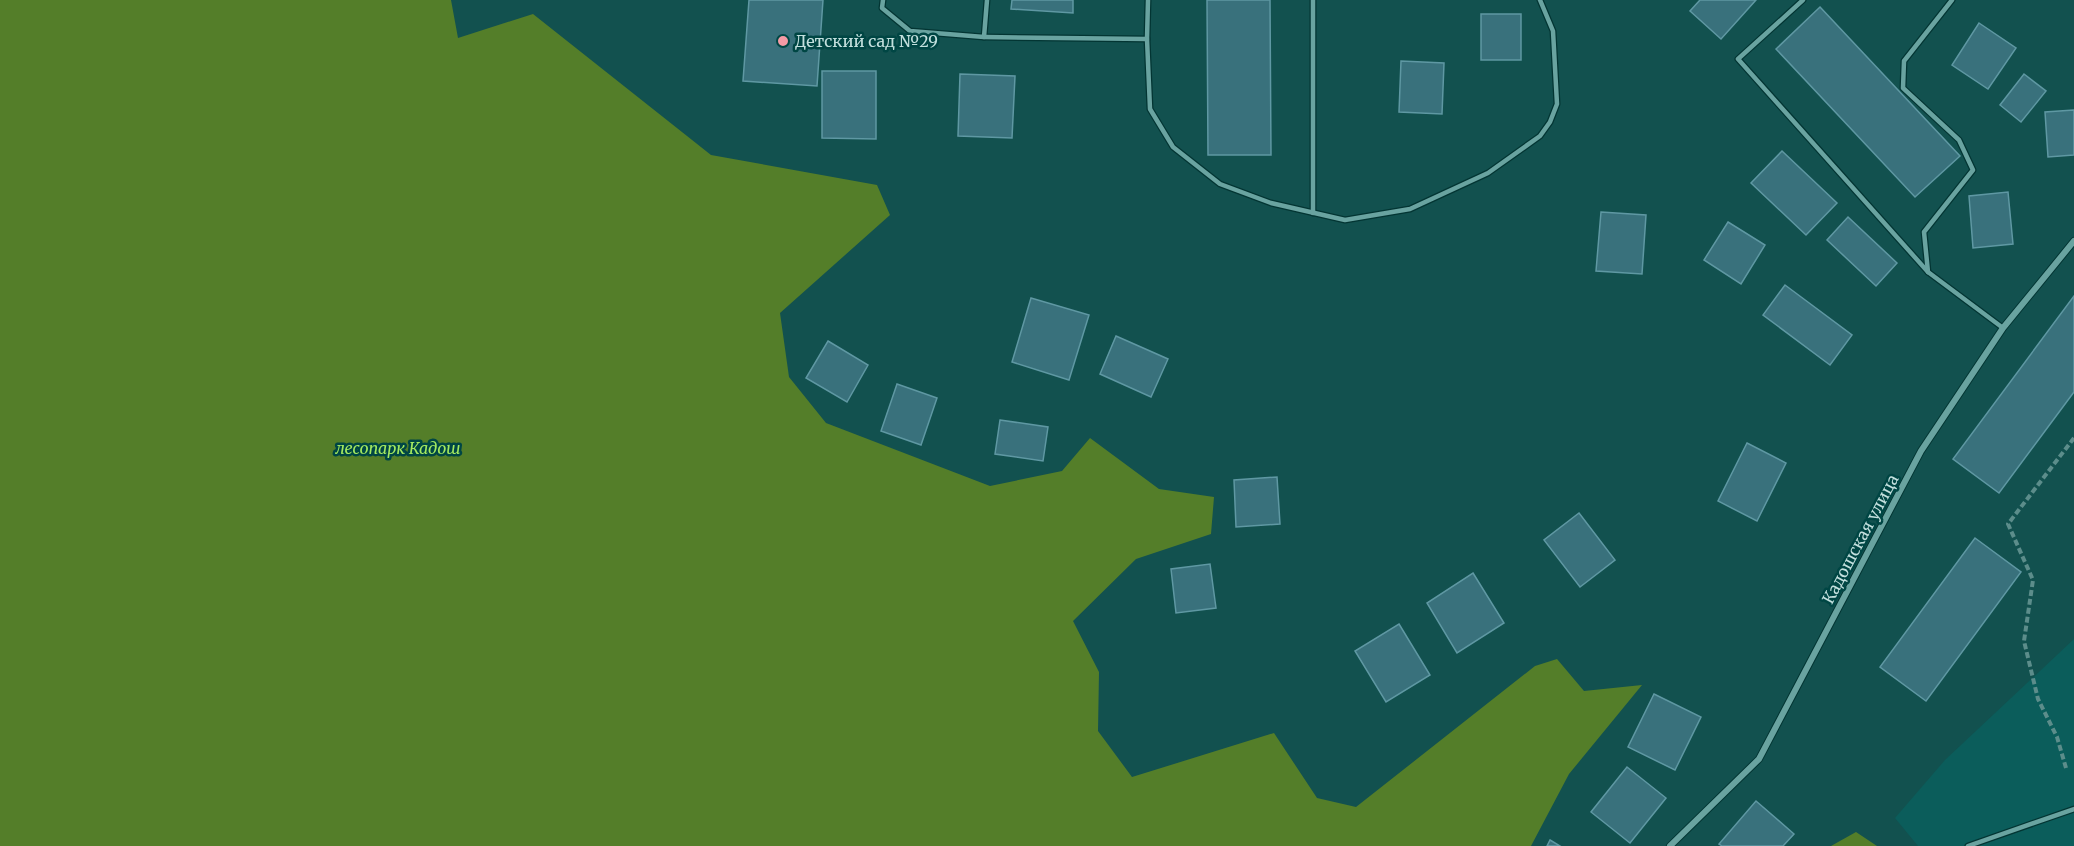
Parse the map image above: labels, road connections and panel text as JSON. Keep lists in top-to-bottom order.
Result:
{
  "streets": {
    "street": ["Кадошская улица"]
  },
  "parks": ["лесопарк Кадош"],
  "places": ["Детский сад №29"]
}
